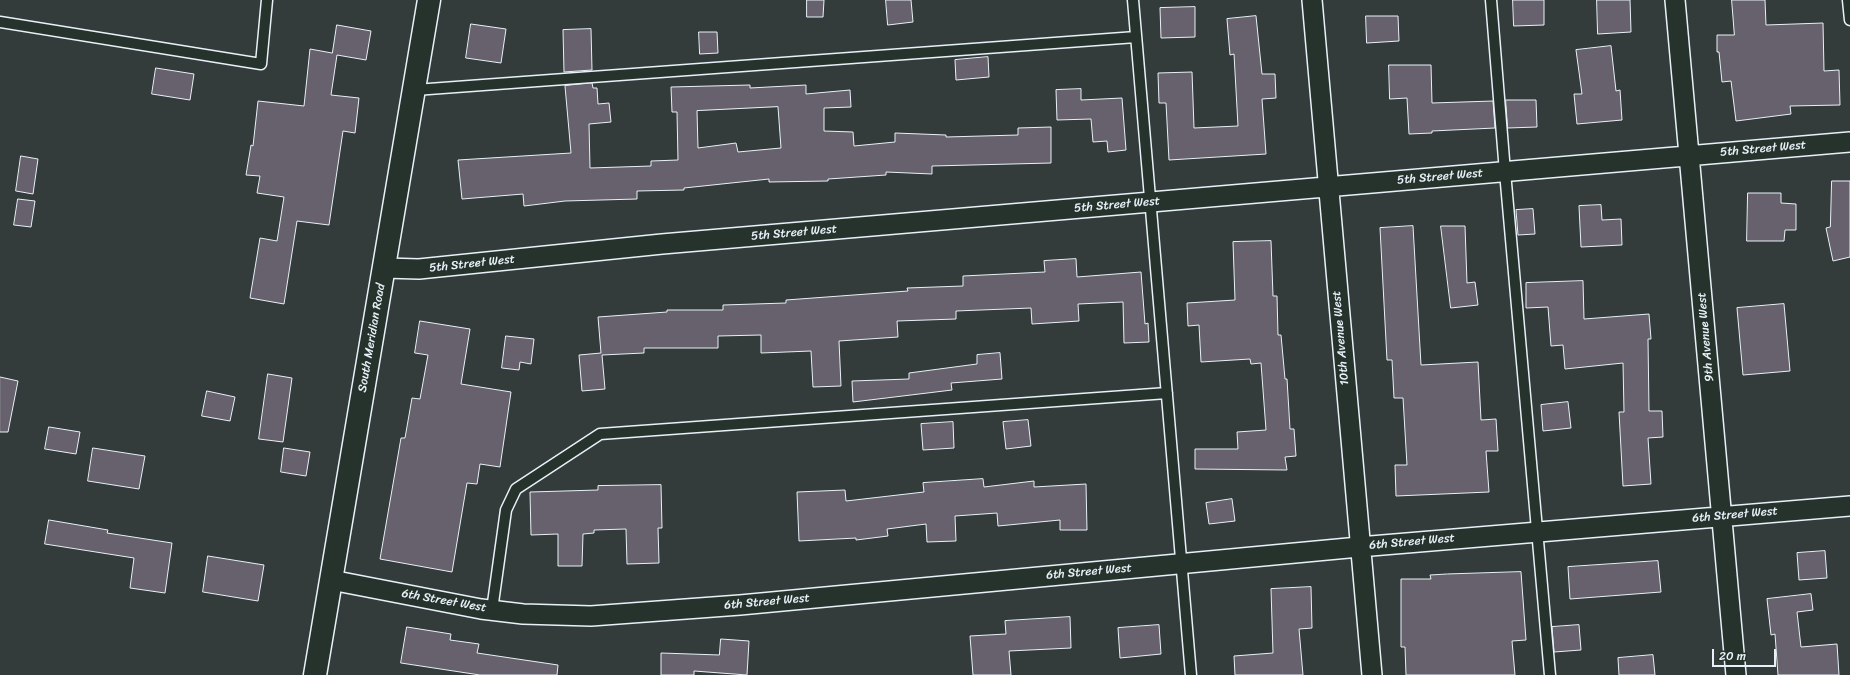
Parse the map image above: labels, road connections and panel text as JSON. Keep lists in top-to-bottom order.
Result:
{
  "streets": {
    "street": [
      "5th Street West",
      "9th Avenue West",
      "South Meridian Road",
      "10th Avenue West",
      "6th Street West"
    ]
  },
  "crossings": [
    ["5th Street West", "9th Avenue West"],
    ["5th Street West", "South Meridian Road"],
    ["5th Street West", "10th Avenue West"],
    ["9th Avenue West", "6th Street West"],
    ["South Meridian Road", "6th Street West"],
    ["10th Avenue West", "6th Street West"]
  ],
  "scale_bar": "20 m"
}
